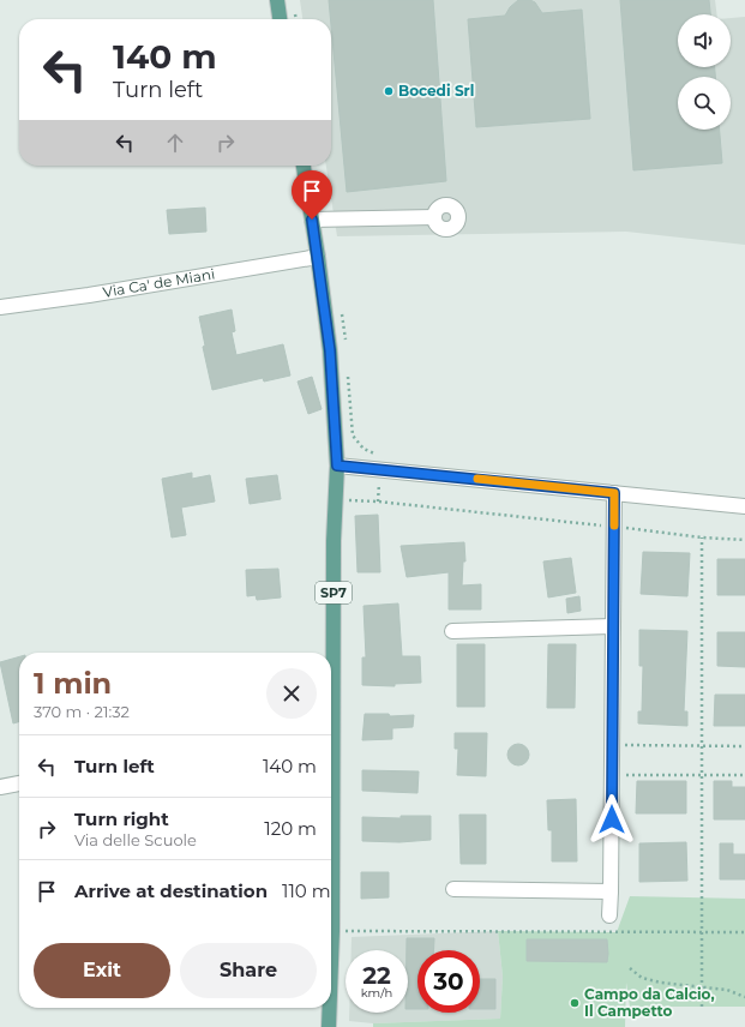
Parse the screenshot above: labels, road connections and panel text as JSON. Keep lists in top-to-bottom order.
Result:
{
  "streets": {
    "main road": ["SP7"],
    "street": ["Via Ca' de Miani"]
  },
  "crossings": [
    ["Via Ca' de Miani", "SP7"]
  ],
  "places": ["Bocedi Srl", "Campo da Calcio, Il Campetto"],
  "page": {
    "turn": ["140 m", "Turn left"],
    "heading": ["1 min", "370 m · 21:32"],
    "list": [
      {
        "name": "Turn left",
        "value": "140 m"
      },
      {
        "name": "Turn right",
        "note": "Via delle Scuole",
        "value": "120 m"
      },
      {
        "name": "Arrive at destination",
        "value": "110 m"
      }
    ],
    "buttons": ["Exit", "Share"],
    "speed": "22 km/h",
    "limit": "30"
  }
}
